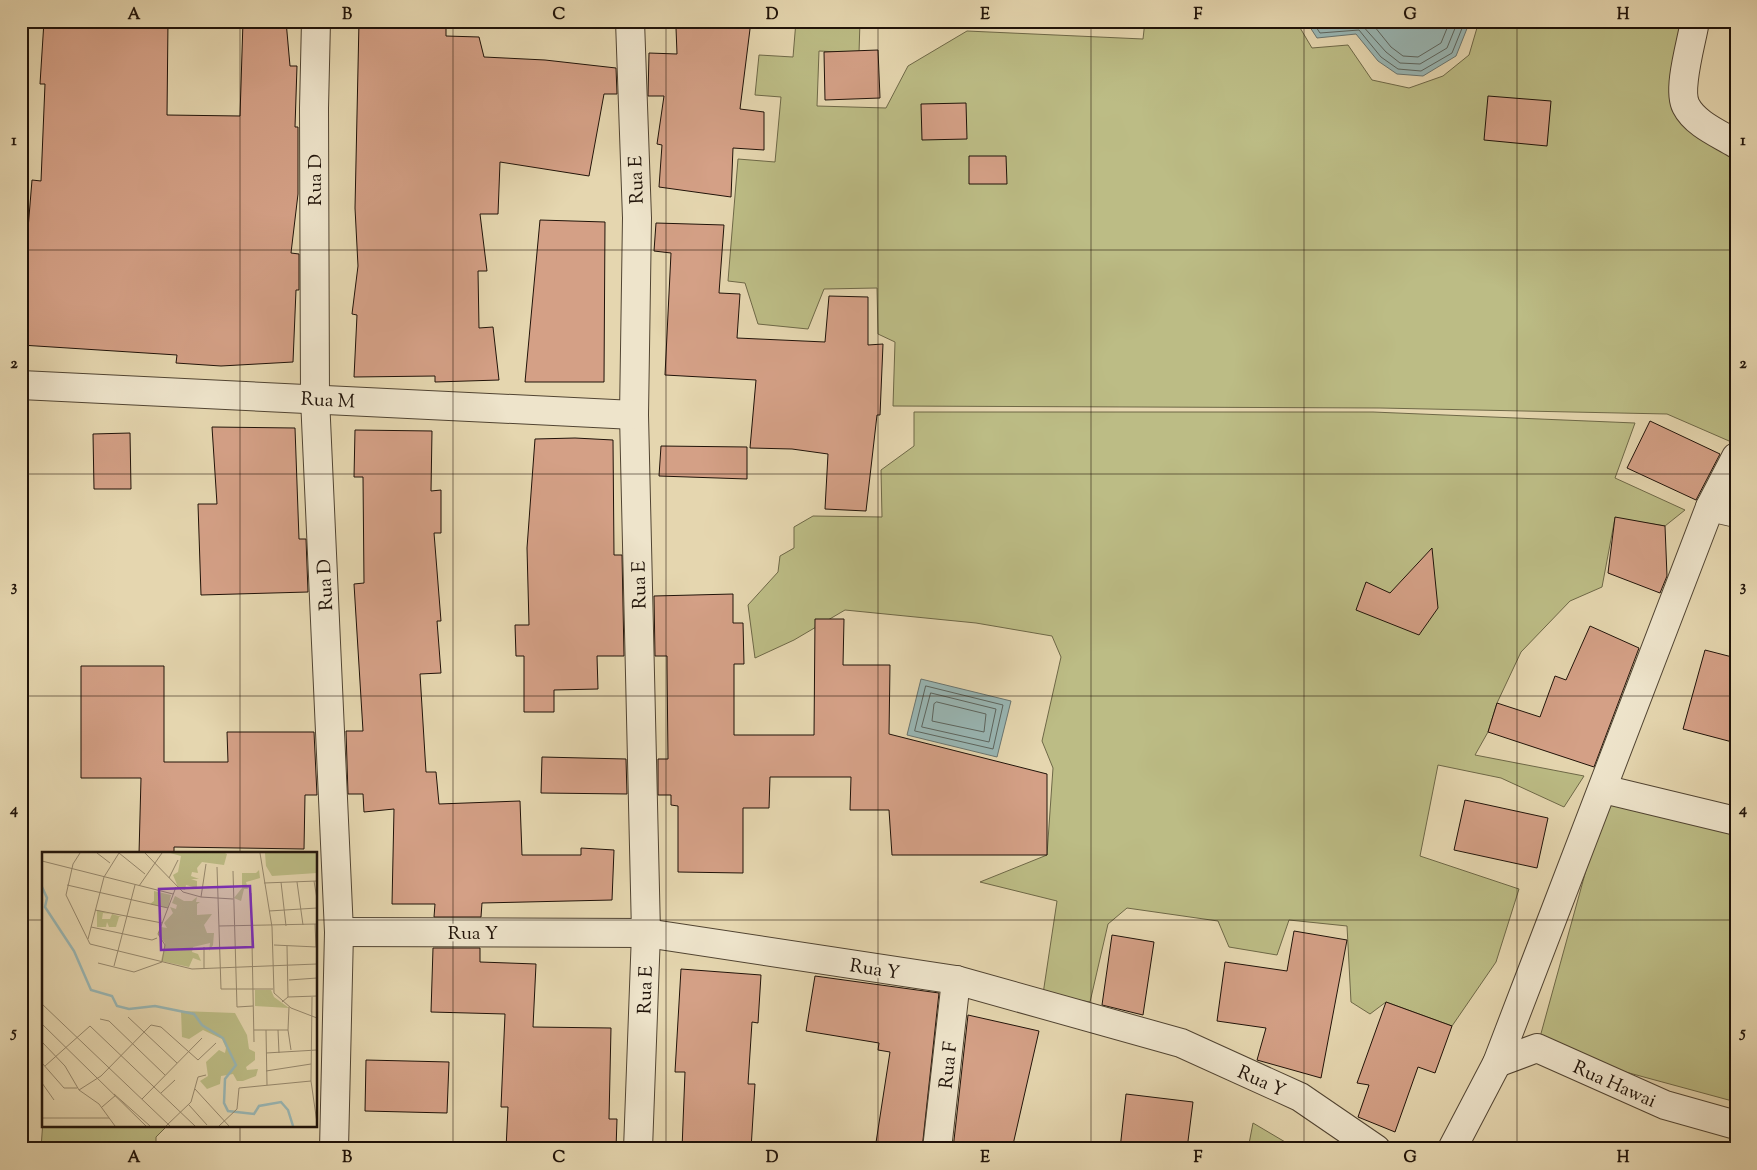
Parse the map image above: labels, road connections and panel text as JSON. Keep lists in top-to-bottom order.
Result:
{
  "streets": {
    "street": [
      "Rua D",
      "Rua E",
      "Rua M",
      "Rua Y",
      "Rua F",
      "Rua Hawai"
    ]
  },
  "crossings": [
    ["Rua D", "Rua M"],
    ["Rua D", "Rua Y"],
    ["Rua E", "Rua M"],
    ["Rua E", "Rua Y"],
    ["Rua Y", "Rua F"]
  ],
  "grid": {
    "columns": [
      "A",
      "B",
      "C",
      "D",
      "E",
      "F",
      "G",
      "H"
    ],
    "rows": [
      "1",
      "2",
      "3",
      "4",
      "5"
    ]
  }
}
